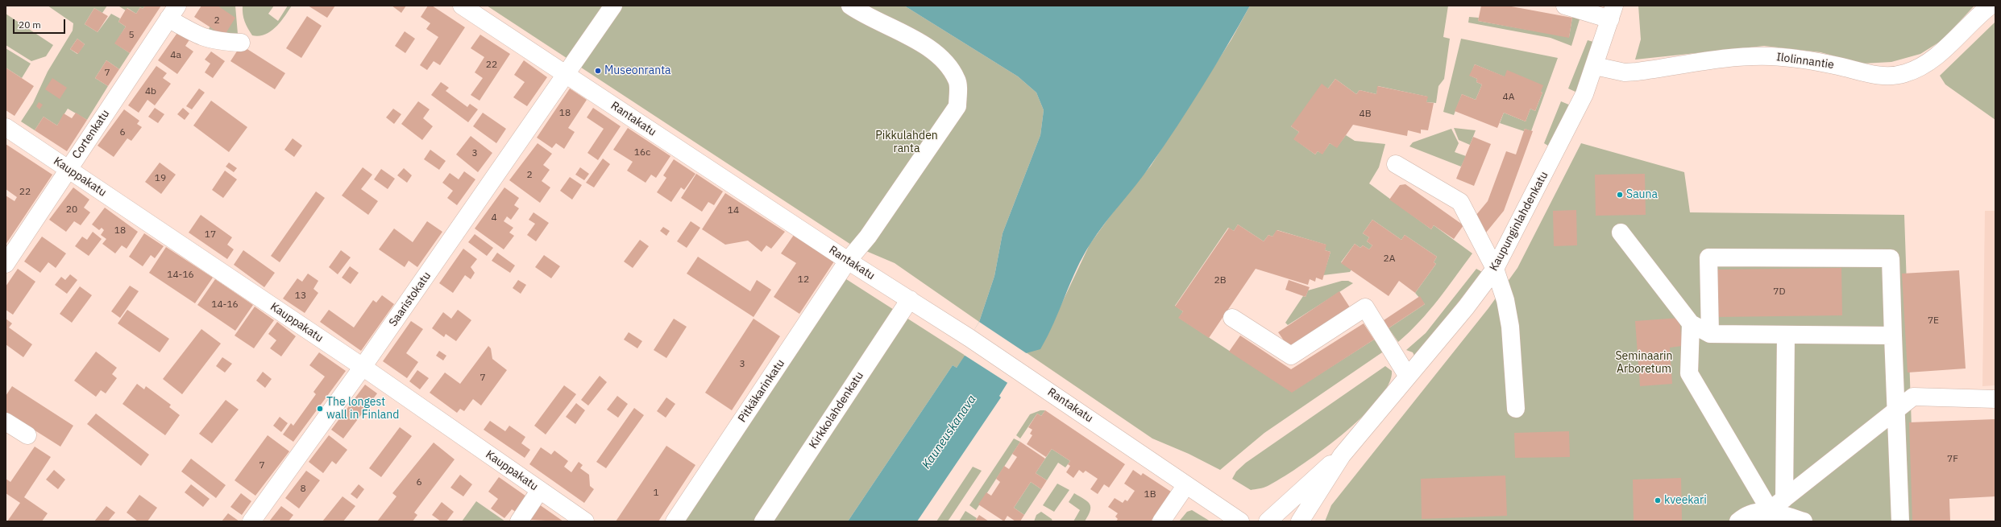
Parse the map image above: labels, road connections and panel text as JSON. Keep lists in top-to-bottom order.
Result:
{
  "streets": {
    "street": [
      "Ilolinnantie",
      "Rantakatu",
      "Cortenkatu",
      "Kauppakatu",
      "Kaupunginlahdenkatu",
      "Saaristokatu",
      "Pitkäkarinkatu",
      "Kirkkolahdenkatu"
    ]
  },
  "crossings": [
    ["Ilolinnantie", "Kaupunginlahdenkatu"],
    ["Rantakatu", "Saaristokatu"],
    ["Rantakatu", "Pitkäkarinkatu"],
    ["Rantakatu", "Kirkkolahdenkatu"],
    ["Cortenkatu", "Kauppakatu"],
    ["Kauppakatu", "Saaristokatu"]
  ],
  "water": ["Kauneuskanava"],
  "parks": ["Pikkulahden ranta", "Seminaarin Arboretum"],
  "places": [
    "Museonranta",
    "Sauna",
    "The longest wall in Finland",
    "kveekari"
  ],
  "house_numbers": [
    "2",
    "5",
    "4a",
    "22",
    "7",
    "4b",
    "4A",
    "18",
    "4B",
    "6",
    "16c",
    "3",
    "2",
    "19",
    "22",
    "20",
    "14",
    "4",
    "18",
    "17",
    "2A",
    "14-16",
    "12",
    "2B",
    "7D",
    "13",
    "14-16",
    "7E",
    "3",
    "7",
    "7F",
    "7",
    "6",
    "8",
    "1",
    "1B"
  ],
  "scale_bar": "20 m"
}
